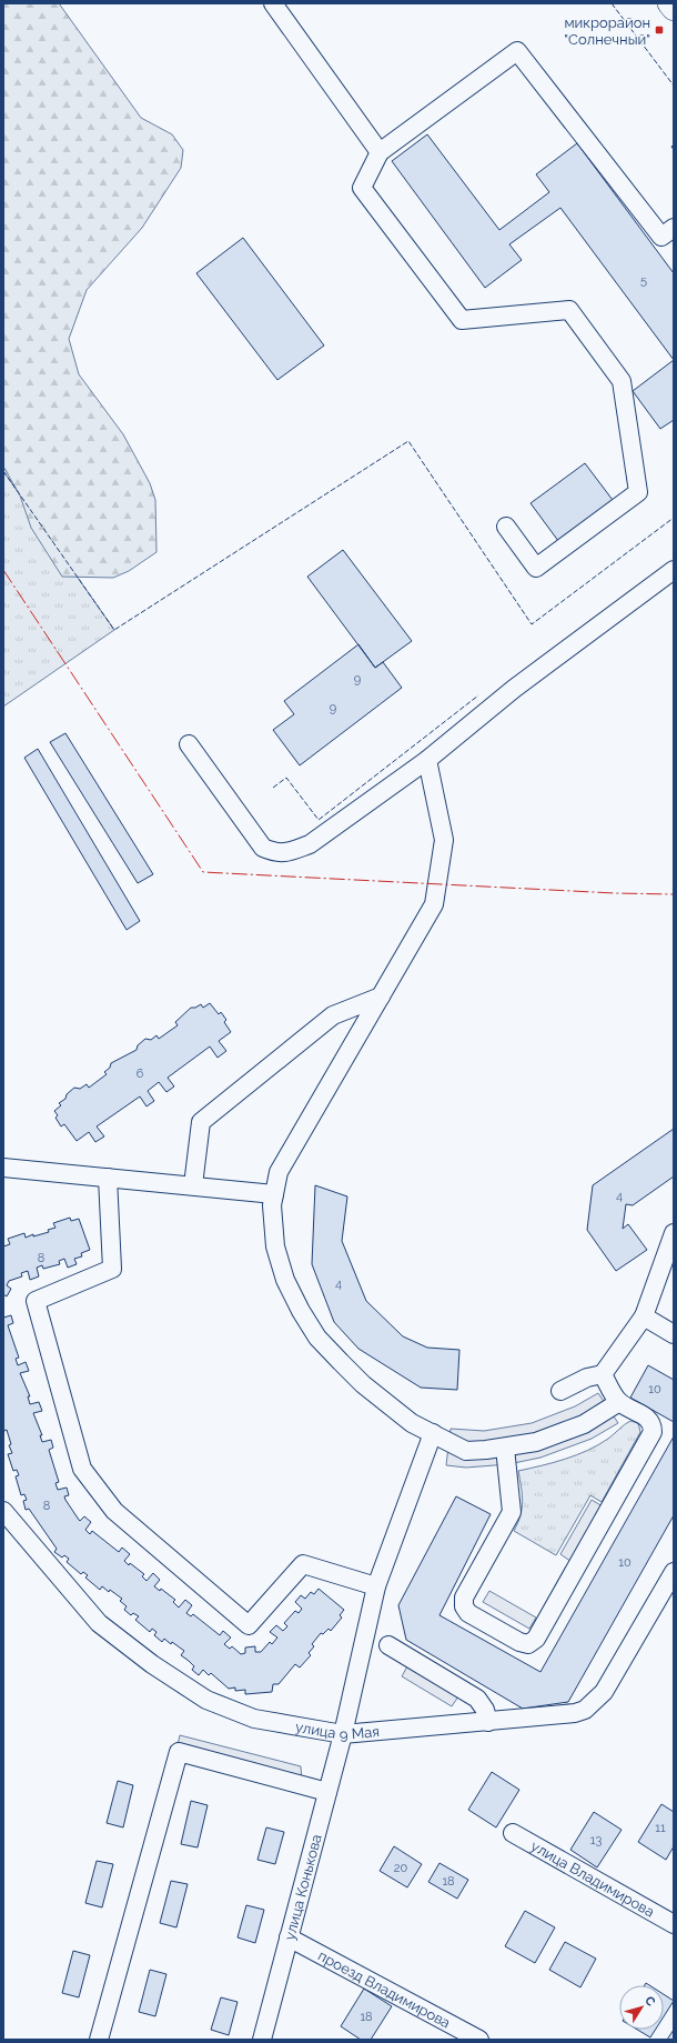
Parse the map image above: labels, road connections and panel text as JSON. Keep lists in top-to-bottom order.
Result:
{
  "streets": {
    "street": [
      "улица 9 Мая",
      "улица Владимирова",
      "улица Конькова",
      "проезд Владимирова"
    ]
  },
  "crossings": [
    ["улица 9 Мая", "улица Конькова"],
    ["улица Конькова", "проезд Владимирова"]
  ],
  "places": {
    "transit": ["микрорайон \"Солнечный\""]
  },
  "house_numbers": [
    "5",
    "9",
    "9",
    "6",
    "4",
    "8",
    "4",
    "10",
    "8",
    "10",
    "11",
    "13",
    "20",
    "18",
    "18"
  ],
  "north": "top right"
}
